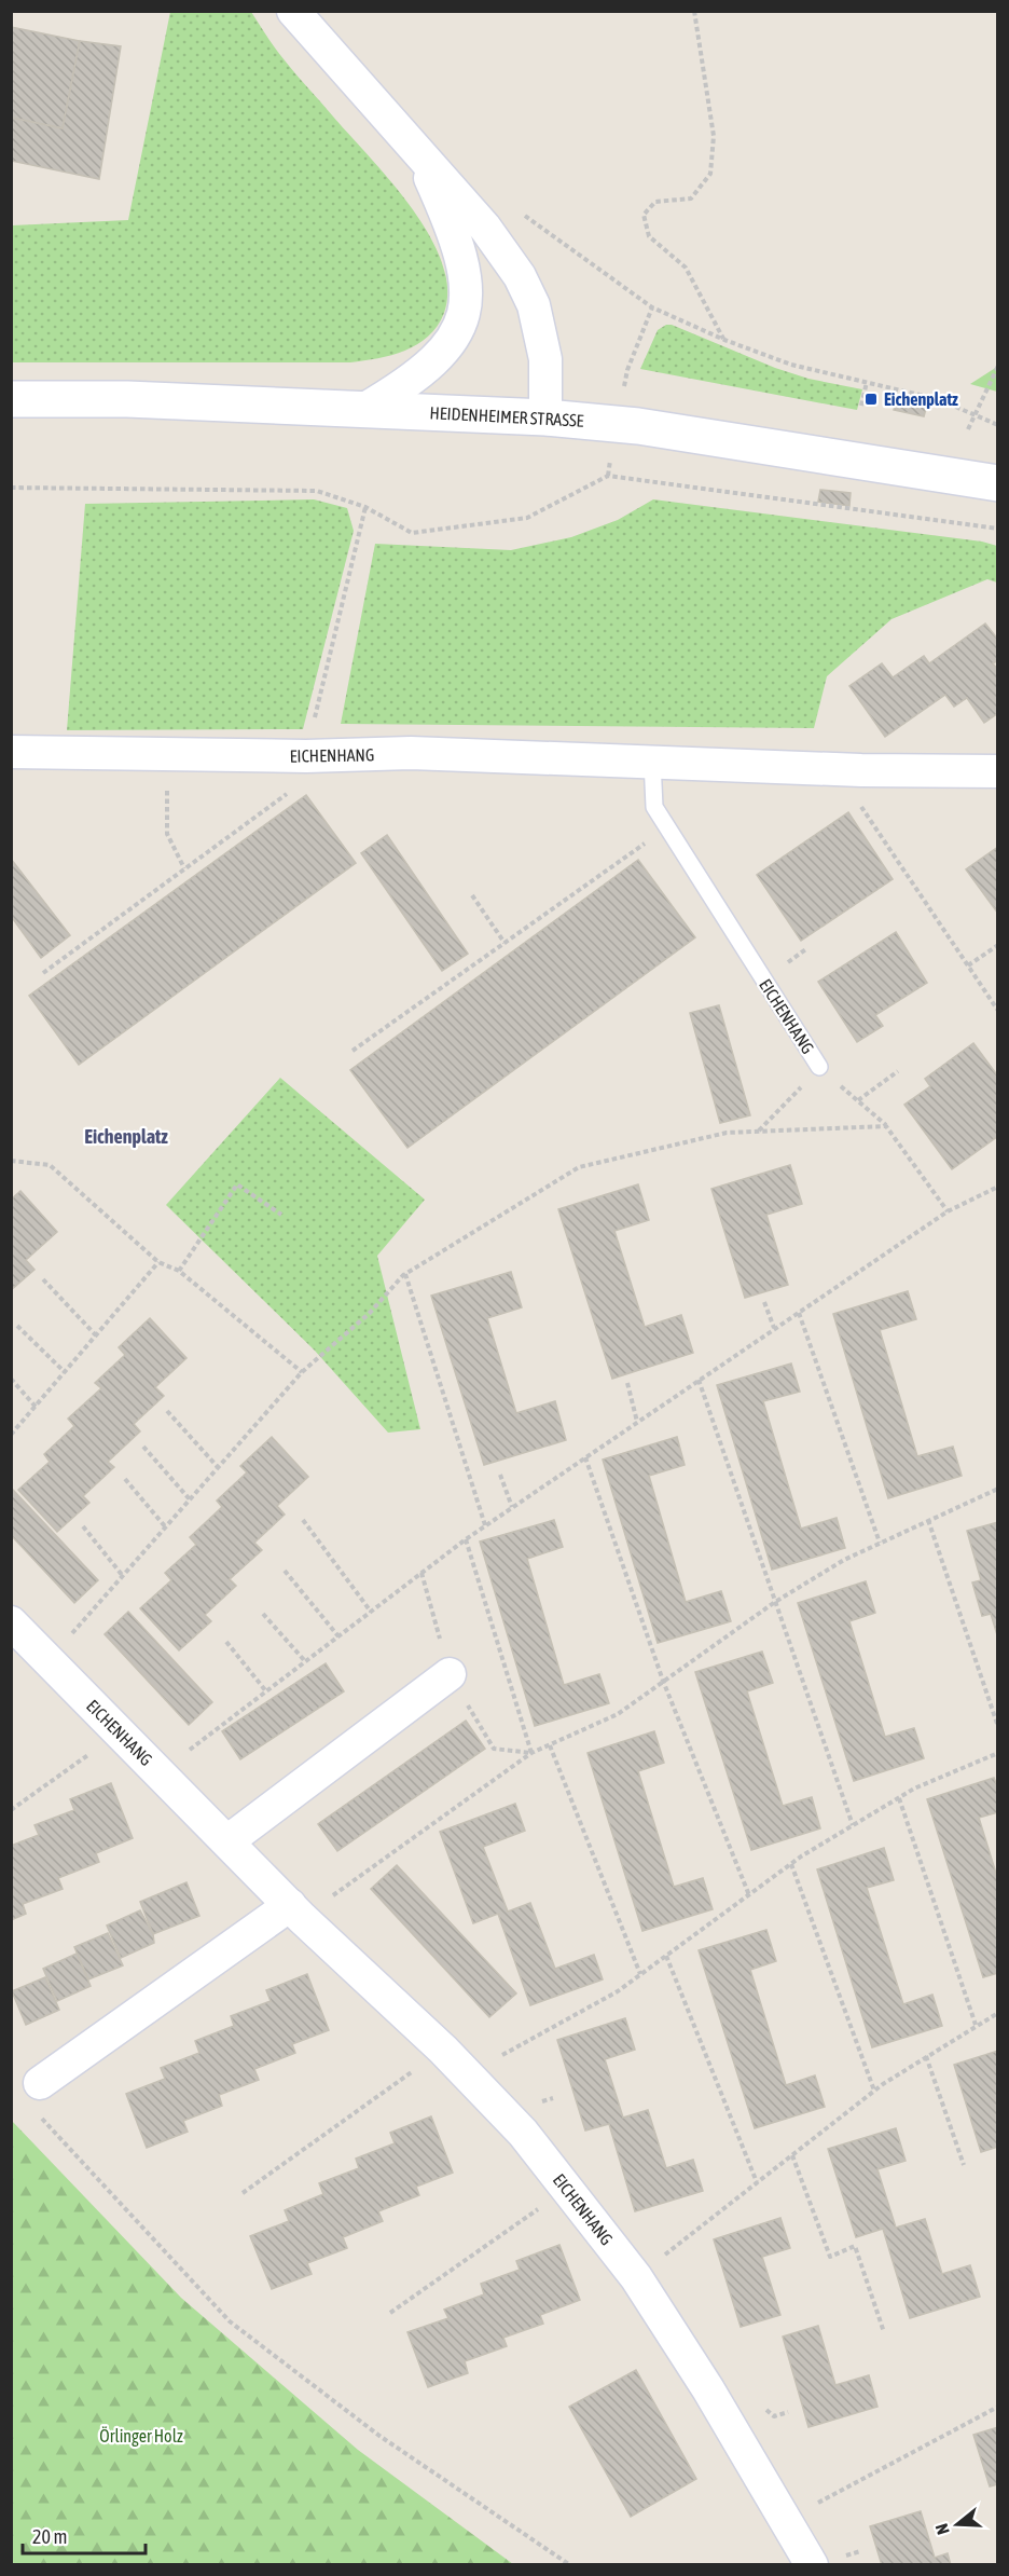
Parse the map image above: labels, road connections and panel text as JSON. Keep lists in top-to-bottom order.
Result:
{
  "streets": {
    "main road": ["HEIDENHEIMER STRASSE"],
    "street": ["EICHENHANG"]
  },
  "districts": ["Eichenplatz"],
  "parks": ["Örlinger Holz"],
  "places": {
    "transit": ["Eichenplatz"]
  },
  "scale_bar": "20 m",
  "north": "left"
}
